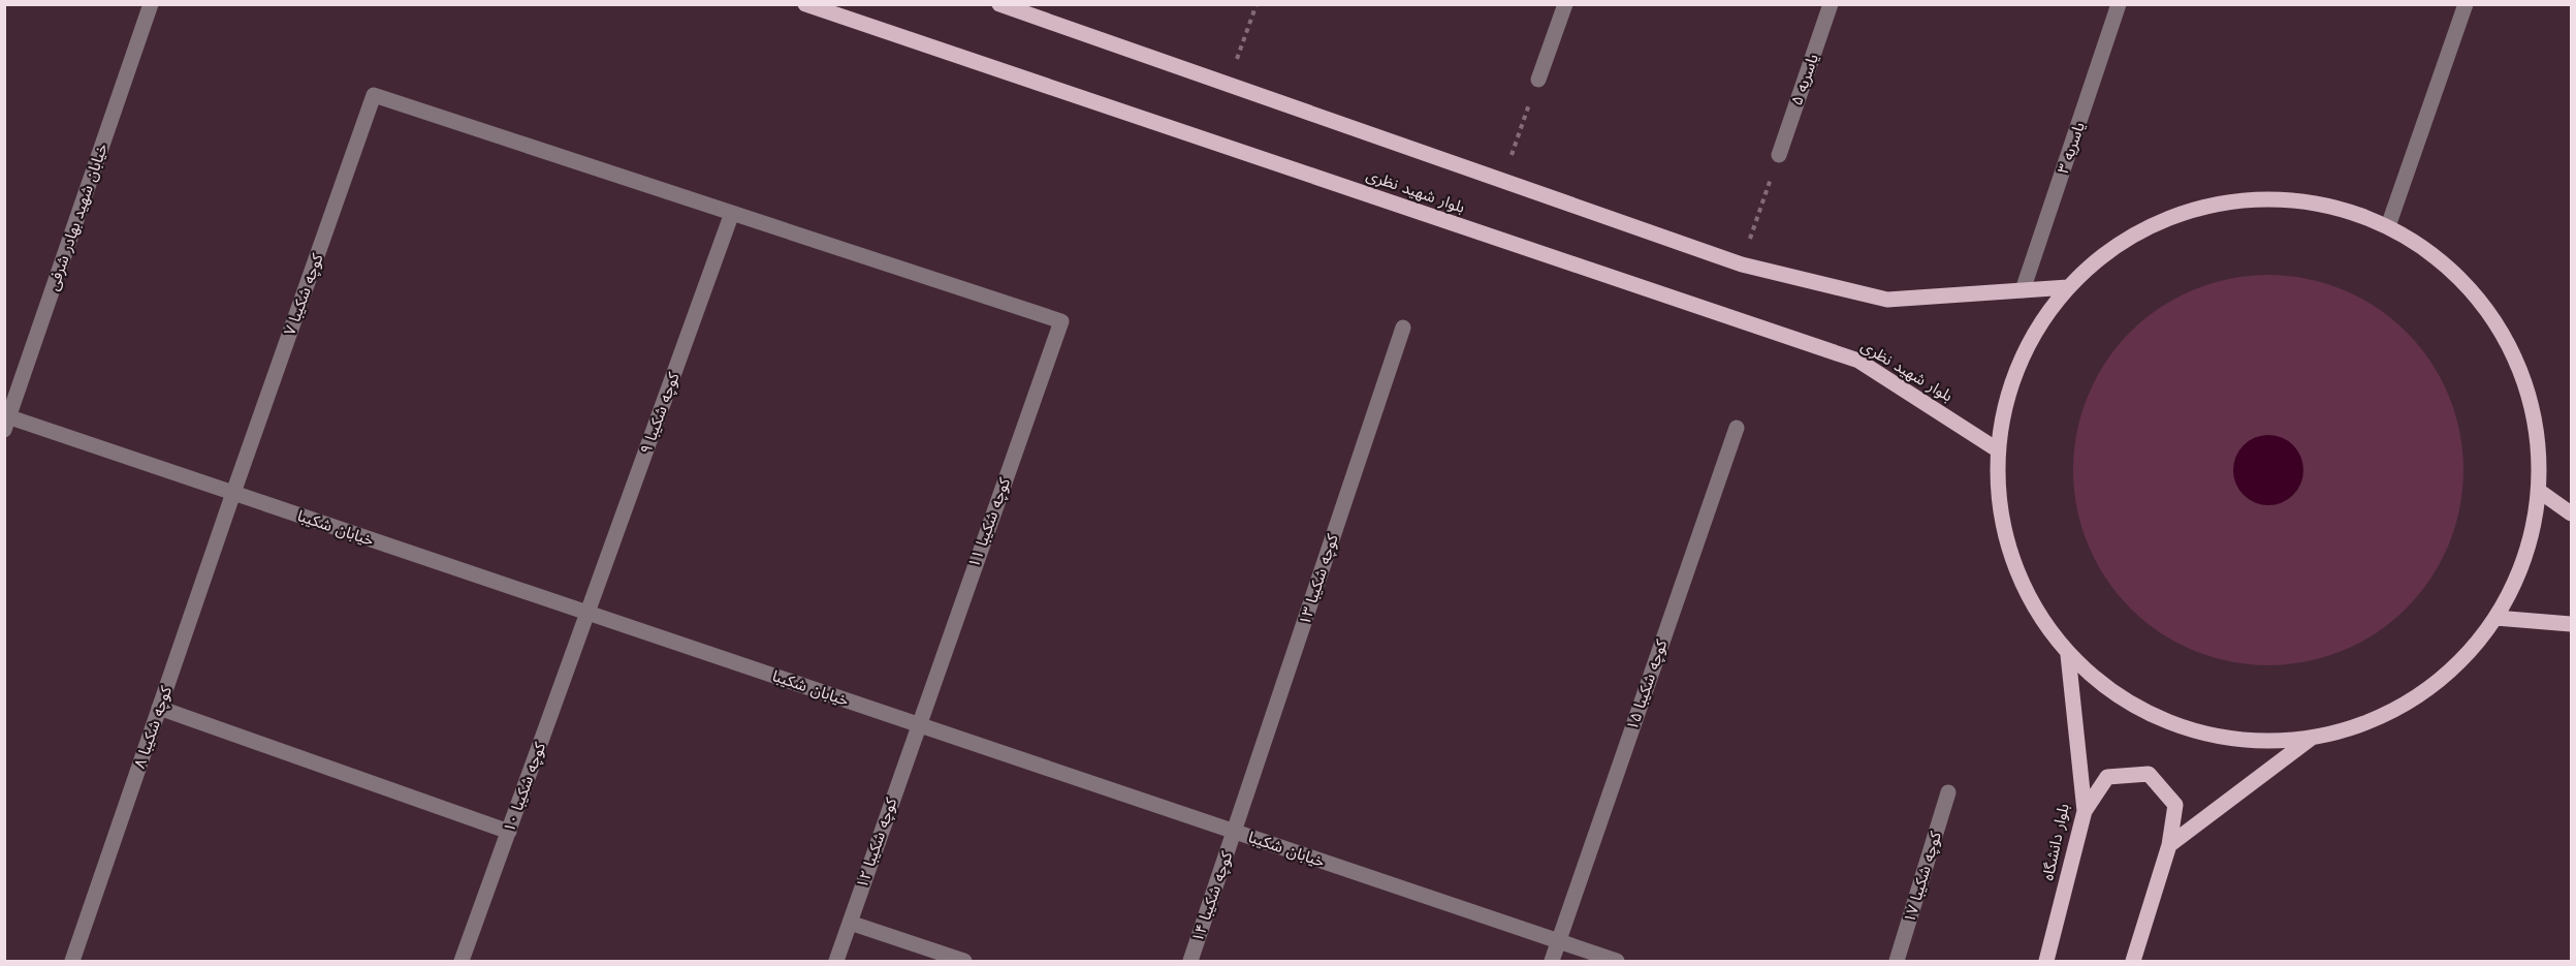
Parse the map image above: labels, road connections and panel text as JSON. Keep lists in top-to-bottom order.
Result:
{
  "streets": {
    "main road": ["بلوار شهید نظری", "بلوار دانشگاه"],
    "street": [
      "یاسریه ۵",
      "یاسریه ۳",
      "خیابان شهید بهادر شرفی",
      "کوچه شکیبا ۷",
      "کوچه شکیبا ۹",
      "کوچه شکیبا ۱۱",
      "خیابان شکیبا",
      "کوچه شکیبا ۱۳",
      "کوچه شکیبا ۱۵",
      "کوچه شکیبا ۸",
      "کوچه شکیبا ۱۰",
      "کوچه شکیبا ۱۲",
      "کوچه شکیبا ۱۷",
      "کوچه شکیبا ۱۴"
    ]
  },
  "crossings": [
    ["خیابان شهید بهادر شرفی", "خیابان شکیبا"],
    ["کوچه شکیبا ۷", "کوچه شکیبا ۹"],
    ["کوچه شکیبا ۷", "کوچه شکیبا ۱۱"],
    ["کوچه شکیبا ۷", "خیابان شکیبا"],
    ["کوچه شکیبا ۷", "کوچه شکیبا ۸"],
    ["کوچه شکیبا ۹", "کوچه شکیبا ۱۱"],
    ["کوچه شکیبا ۹", "خیابان شکیبا"],
    ["کوچه شکیبا ۹", "کوچه شکیبا ۱۰"],
    ["کوچه شکیبا ۱۱", "خیابان شکیبا"],
    ["کوچه شکیبا ۱۱", "کوچه شکیبا ۱۲"],
    ["خیابان شکیبا", "کوچه شکیبا ۱۳"],
    ["خیابان شکیبا", "کوچه شکیبا ۱۵"],
    ["خیابان شکیبا", "کوچه شکیبا ۸"],
    ["خیابان شکیبا", "کوچه شکیبا ۱۰"],
    ["خیابان شکیبا", "کوچه شکیبا ۱۲"],
    ["خیابان شکیبا", "کوچه شکیبا ۱۴"],
    ["کوچه شکیبا ۱۳", "کوچه شکیبا ۱۴"]
  ]
}
